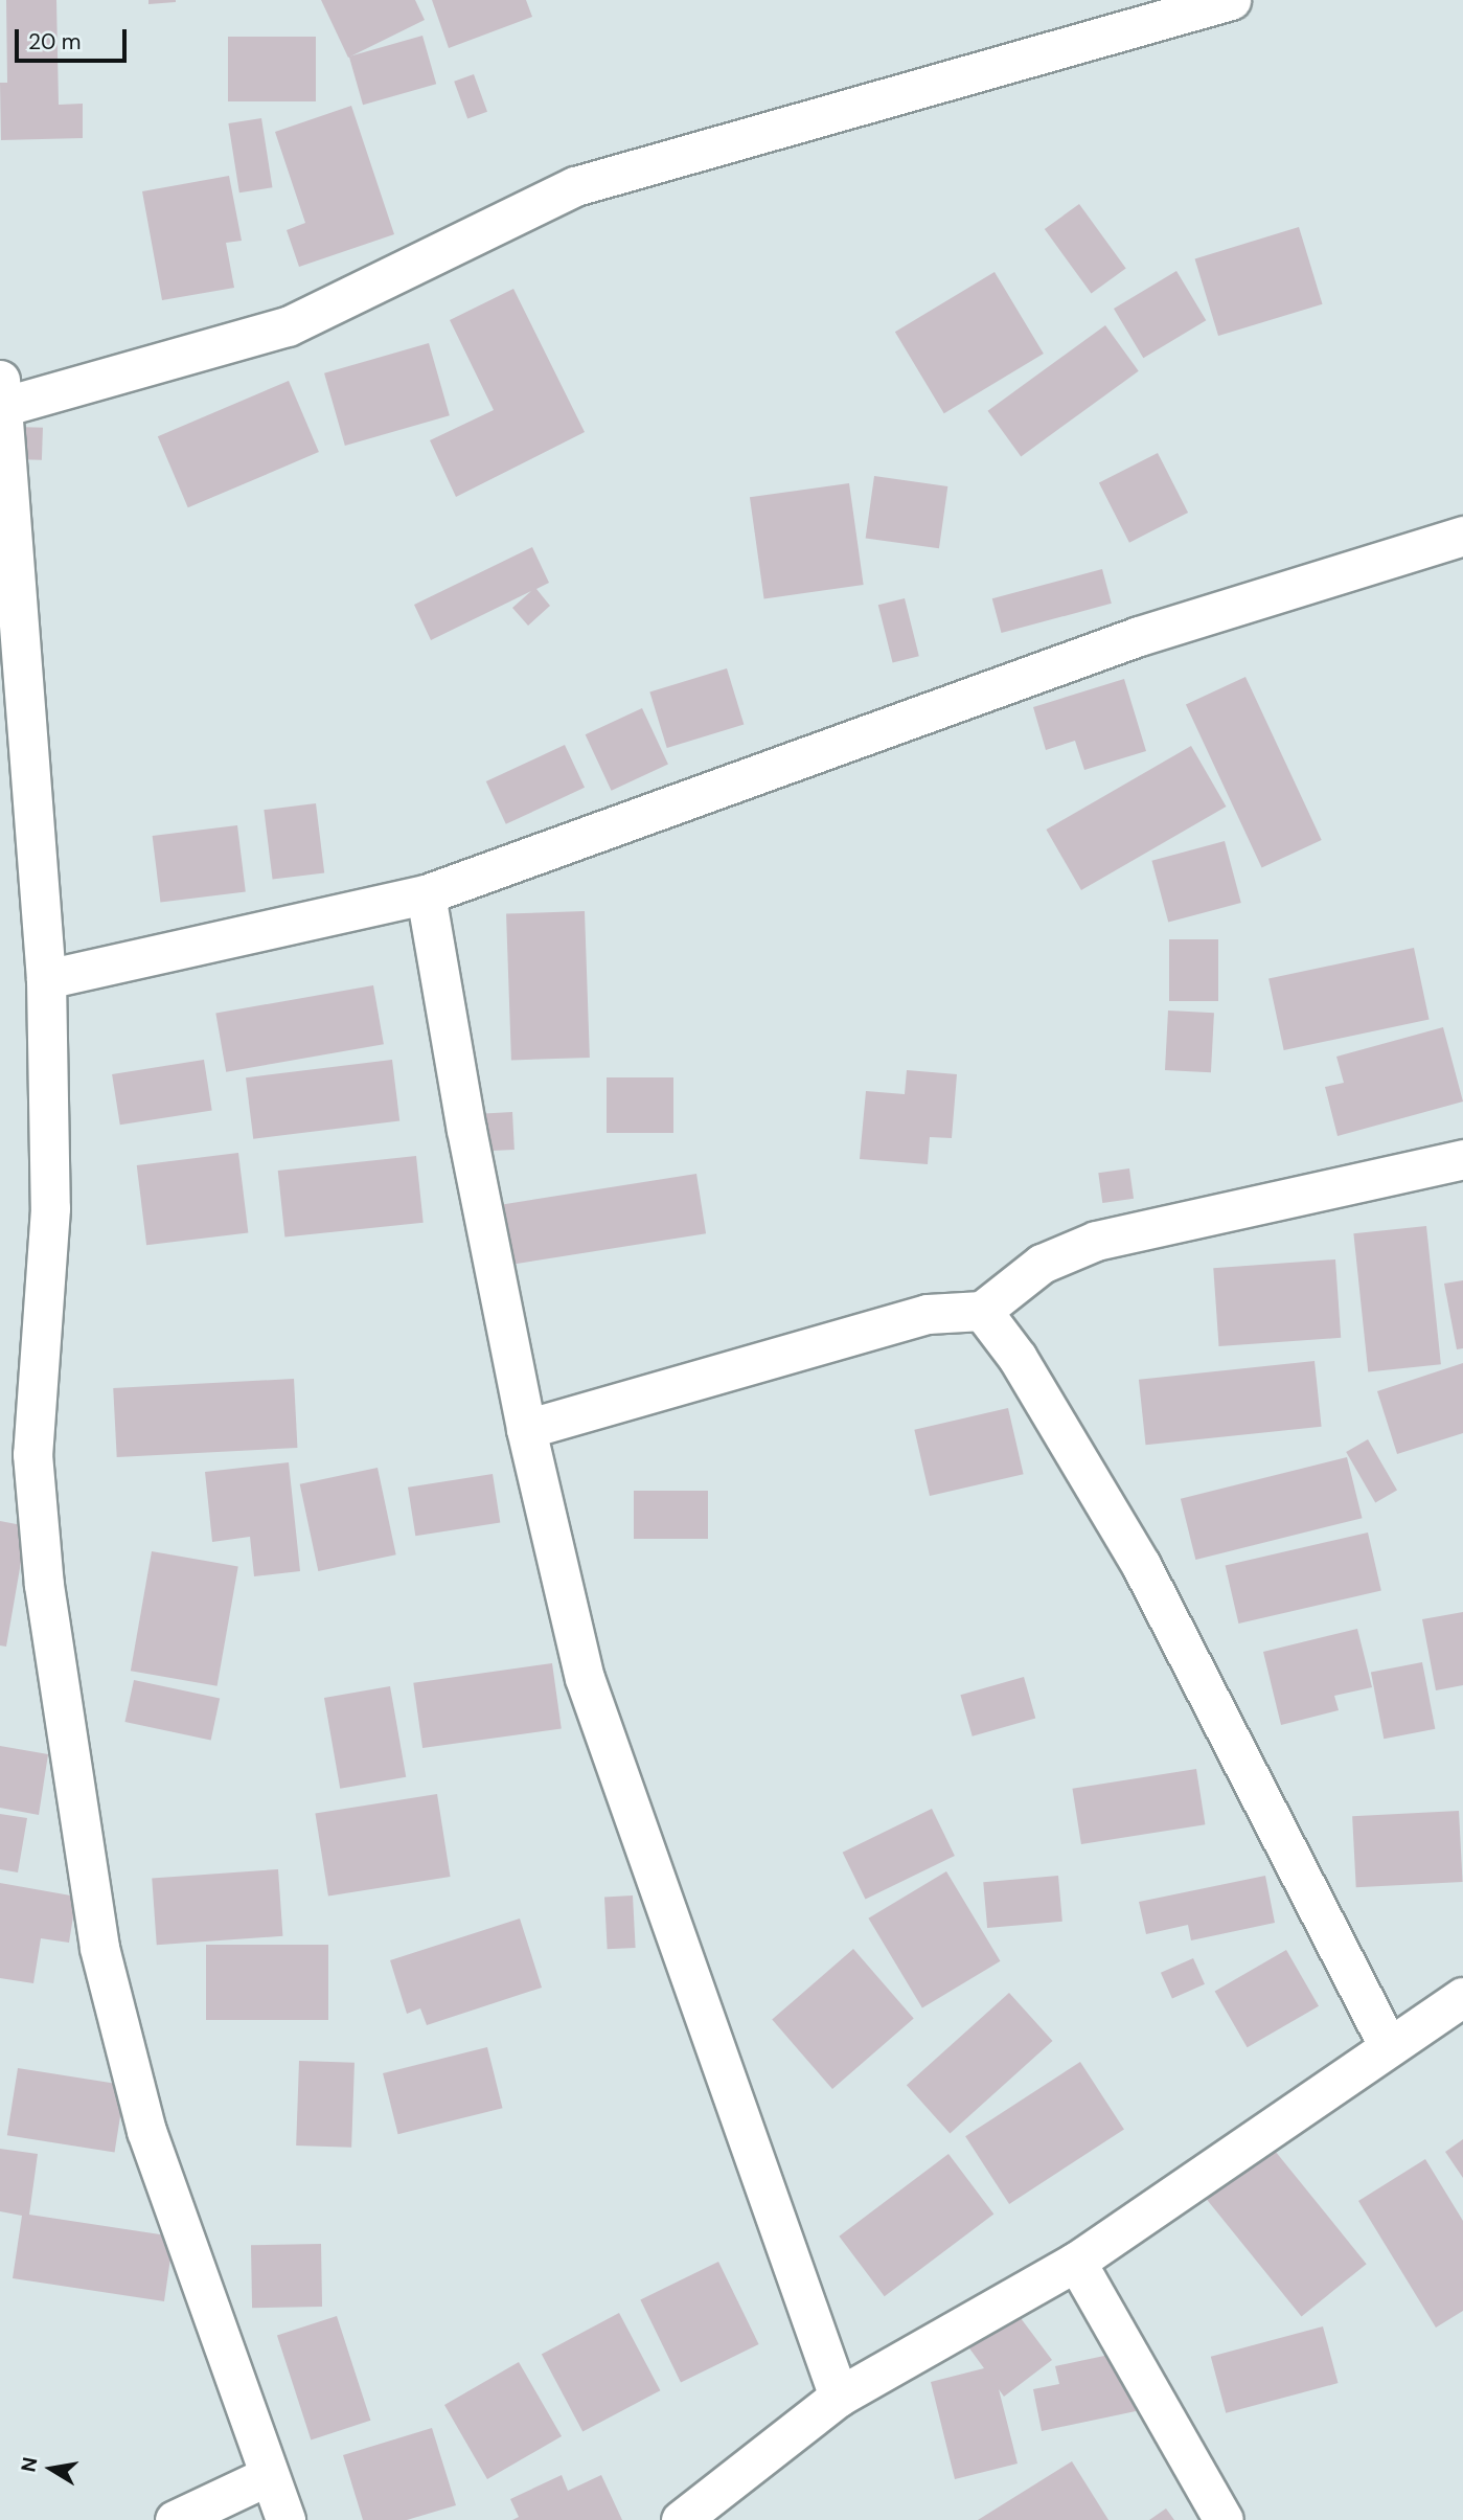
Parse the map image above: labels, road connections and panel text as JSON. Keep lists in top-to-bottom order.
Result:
{
  "scale_bar": "20 m",
  "north": "left"
}
